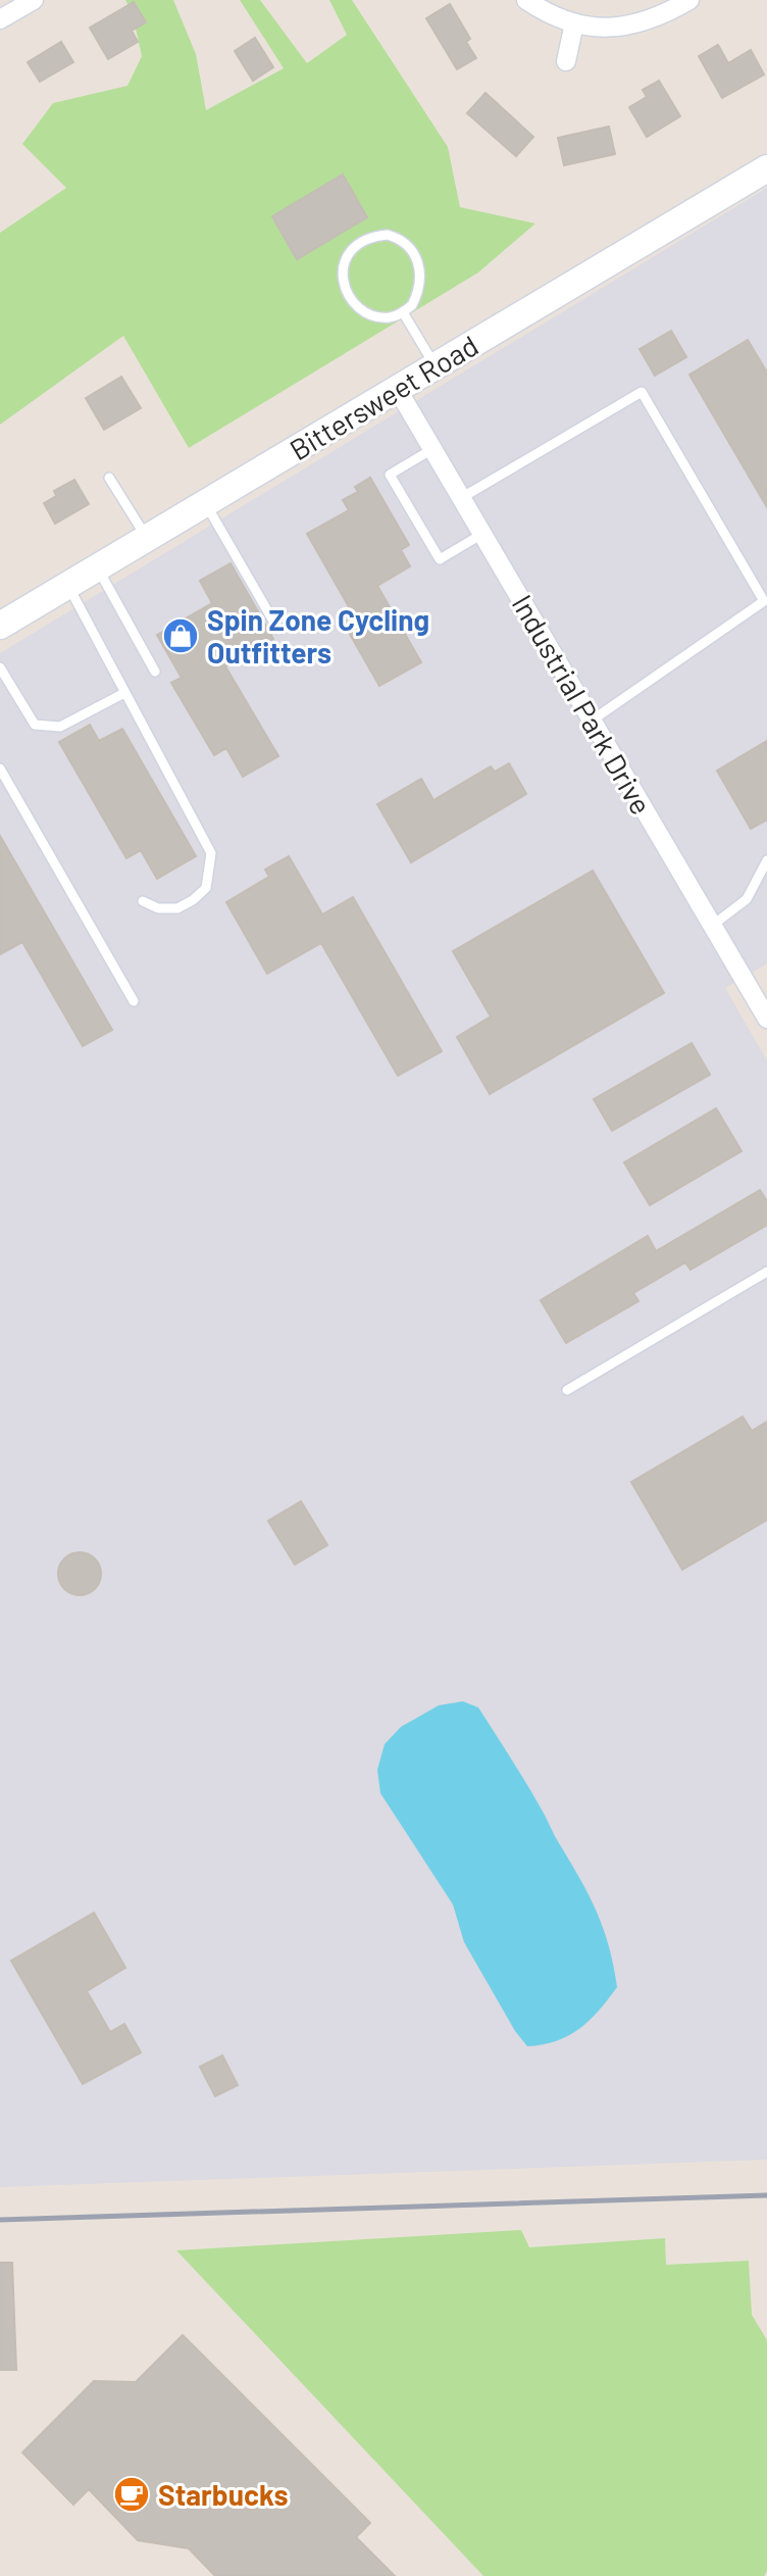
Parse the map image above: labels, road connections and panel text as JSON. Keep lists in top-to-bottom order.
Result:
{
  "streets": {
    "street": ["Bittersweet Road", "Industrial Park Drive"]
  },
  "crossings": [
    ["Bittersweet Road", "Industrial Park Drive"]
  ],
  "places": {
    "shop": ["Spin Zone Cycling Outfitters"],
    "cafe": ["Starbucks"]
  }
}
